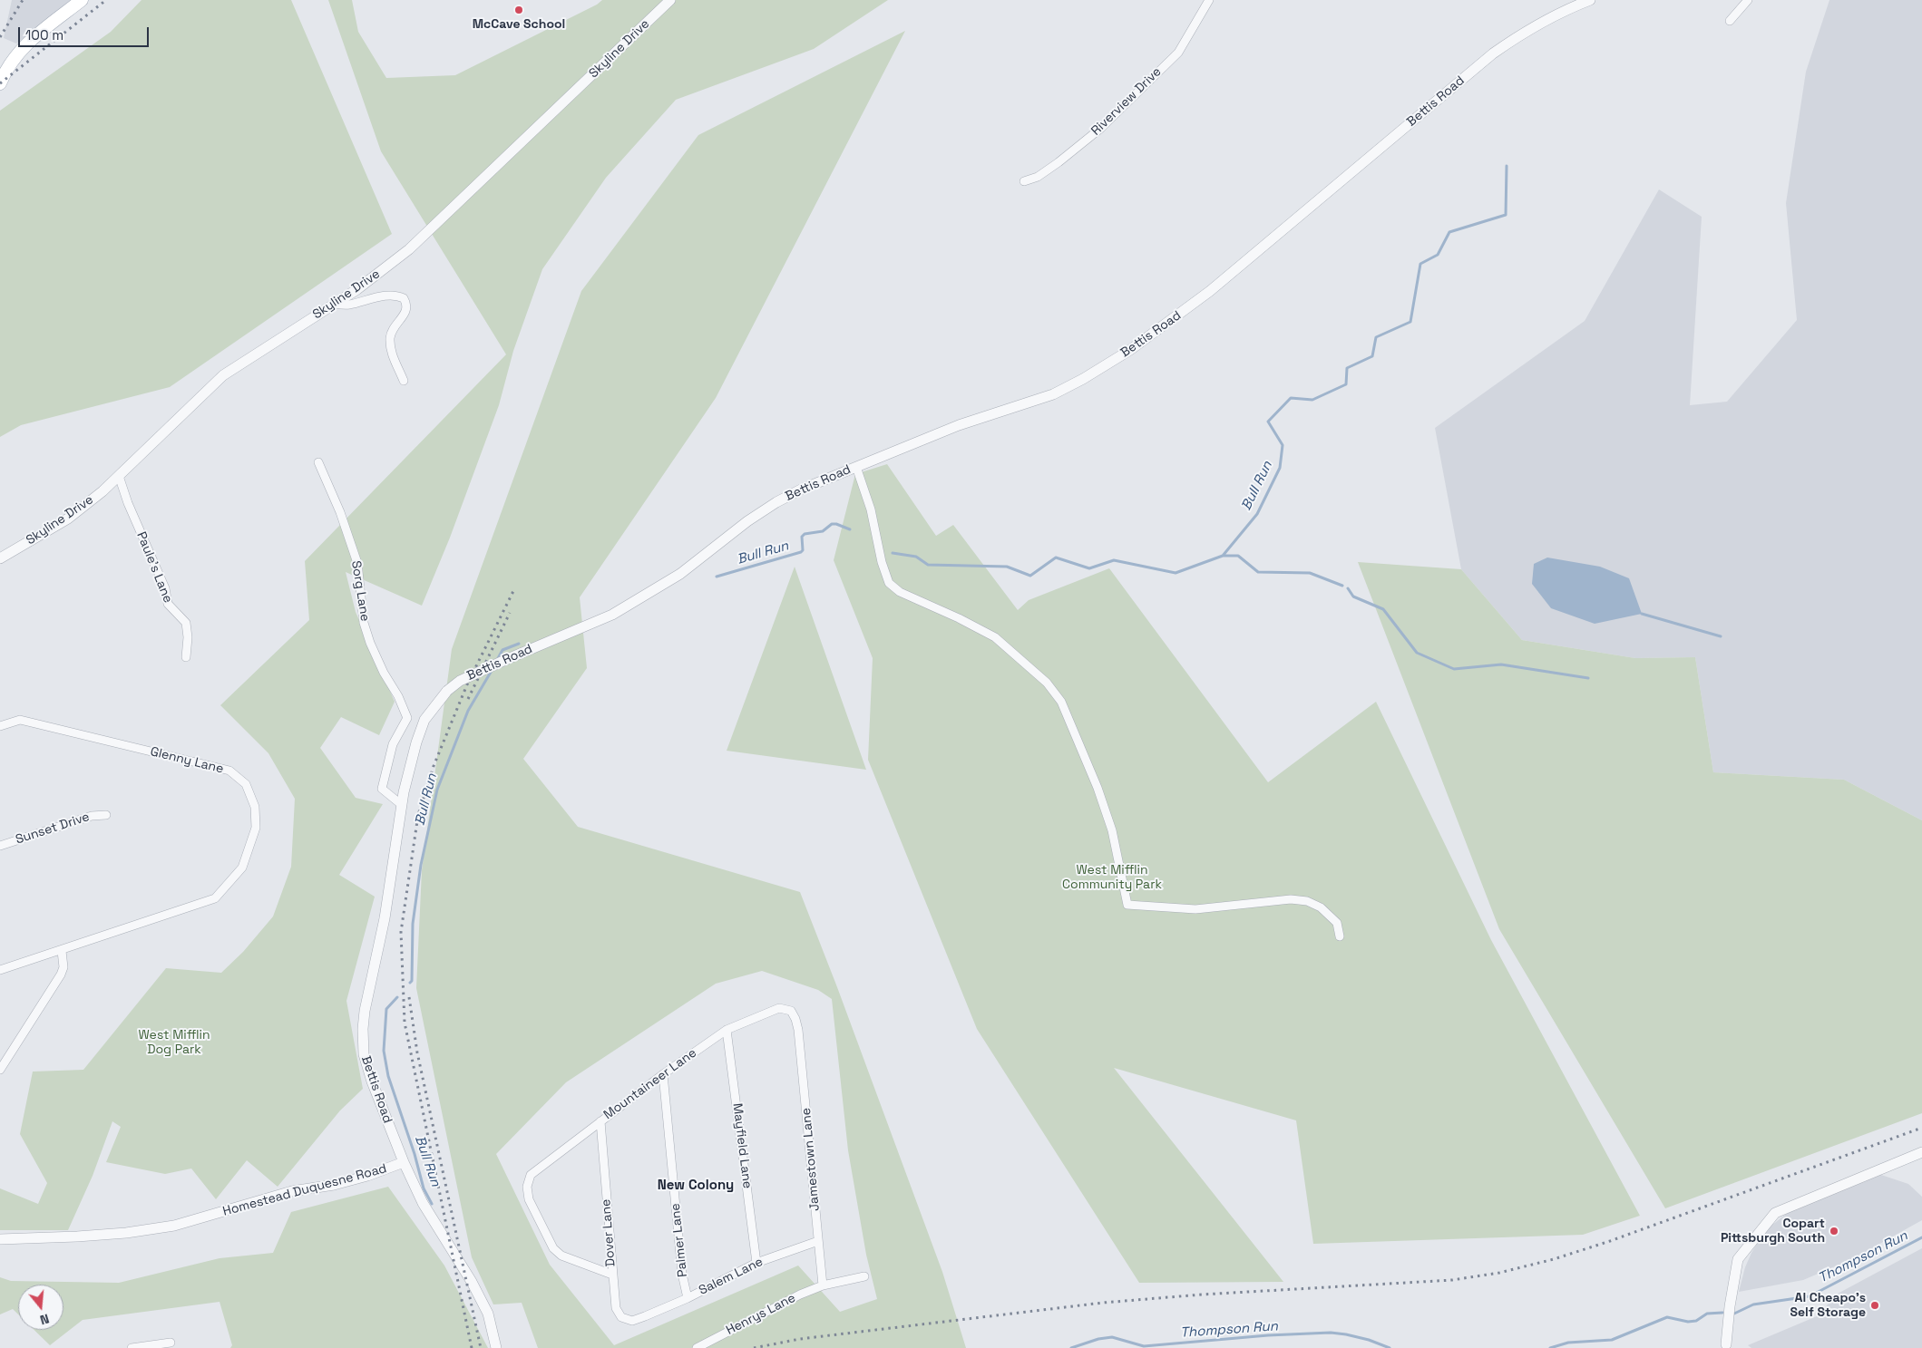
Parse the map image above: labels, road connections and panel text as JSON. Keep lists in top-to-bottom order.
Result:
{
  "streets": {
    "street": [
      "Skyline Drive",
      "Riverview Drive",
      "Bettis Road",
      "Paule's Lane",
      "Sorg Lane",
      "Glenny Lane",
      "Sunset Drive",
      "Mountaineer Lane",
      "Mayfield Lane",
      "Jamestown Lane",
      "Homestead Duquesne Road",
      "Dover Lane",
      "Palmer Lane",
      "Salem Lane",
      "Henrys Lane"
    ]
  },
  "crossings": [
    ["Skyline Drive", "Paule's Lane"],
    ["Bettis Road", "Sorg Lane"],
    ["Bettis Road", "Homestead Duquesne Road"],
    ["Mountaineer Lane", "Mayfield Lane"],
    ["Mountaineer Lane", "Jamestown Lane"],
    ["Mountaineer Lane", "Dover Lane"],
    ["Mountaineer Lane", "Palmer Lane"],
    ["Mayfield Lane", "Salem Lane"],
    ["Jamestown Lane", "Salem Lane"],
    ["Jamestown Lane", "Henrys Lane"],
    ["Dover Lane", "Salem Lane"],
    ["Palmer Lane", "Salem Lane"]
  ],
  "districts": ["New Colony"],
  "water": ["Bull Run", "Thompson Run"],
  "parks": ["West Mifflin Community Park", "West Mifflin Dog Park"],
  "places": ["McCave School", "Copart Pittsburgh South", "Al Cheapo's Self Storage"],
  "scale_bar": "100 m",
  "north": "bottom"
}
